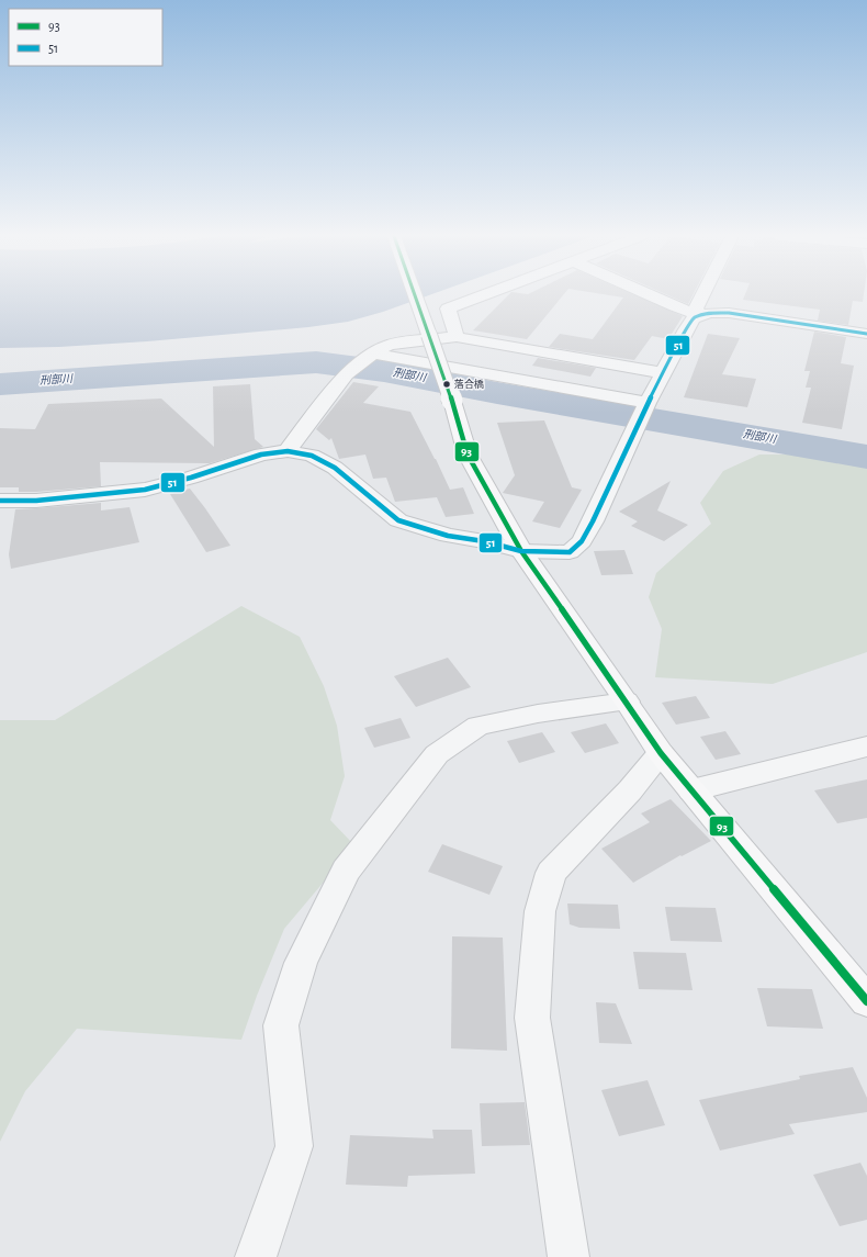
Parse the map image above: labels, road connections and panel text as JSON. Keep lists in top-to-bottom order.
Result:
{
  "water": ["刑部川"],
  "places": ["落合橋"],
  "lines": ["transit line 93", "transit line 51"],
  "legend": ["93", "51"]
}
